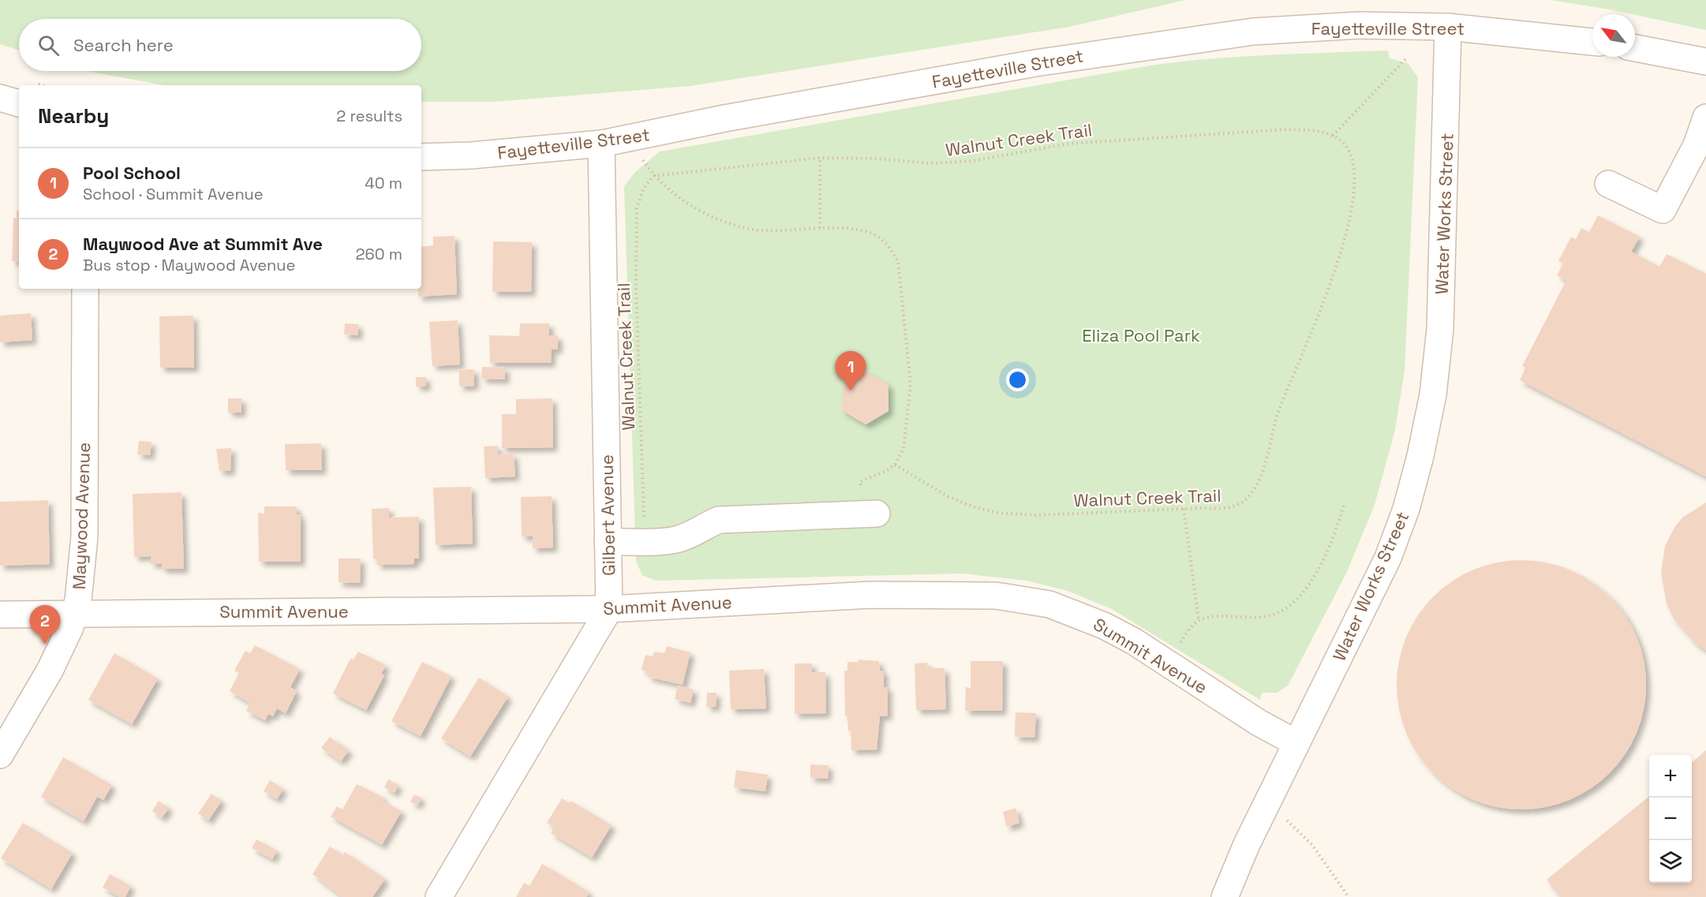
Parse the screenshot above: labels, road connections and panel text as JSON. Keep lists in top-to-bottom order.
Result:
{
  "streets": {
    "street": [
      "Fayetteville Street",
      "Water Works Street",
      "Gilbert Avenue",
      "Maywood Avenue",
      "Summit Avenue"
    ],
    "path": ["Walnut Creek Trail"]
  },
  "crossings": [
    ["Fayetteville Street", "Water Works Street"],
    ["Fayetteville Street", "Gilbert Avenue"],
    ["Water Works Street", "Summit Avenue"],
    ["Gilbert Avenue", "Summit Avenue"],
    ["Maywood Avenue", "Summit Avenue"]
  ],
  "parks": ["Eliza Pool Park"],
  "north": "top left",
  "page": {
    "search": "Search here",
    "heading": ["Nearby", "2 results"],
    "list": [
      {
        "mark": "1",
        "name": "Pool School",
        "note": "School · Summit Avenue",
        "value": "40 m"
      },
      {
        "mark": "2",
        "name": "Maywood Ave at Summit Ave",
        "note": "Bus stop · Maywood Avenue",
        "value": "260 m"
      }
    ],
    "pins": ["1", "2"],
    "map_buttons": ["+", "−"]
  }
}
